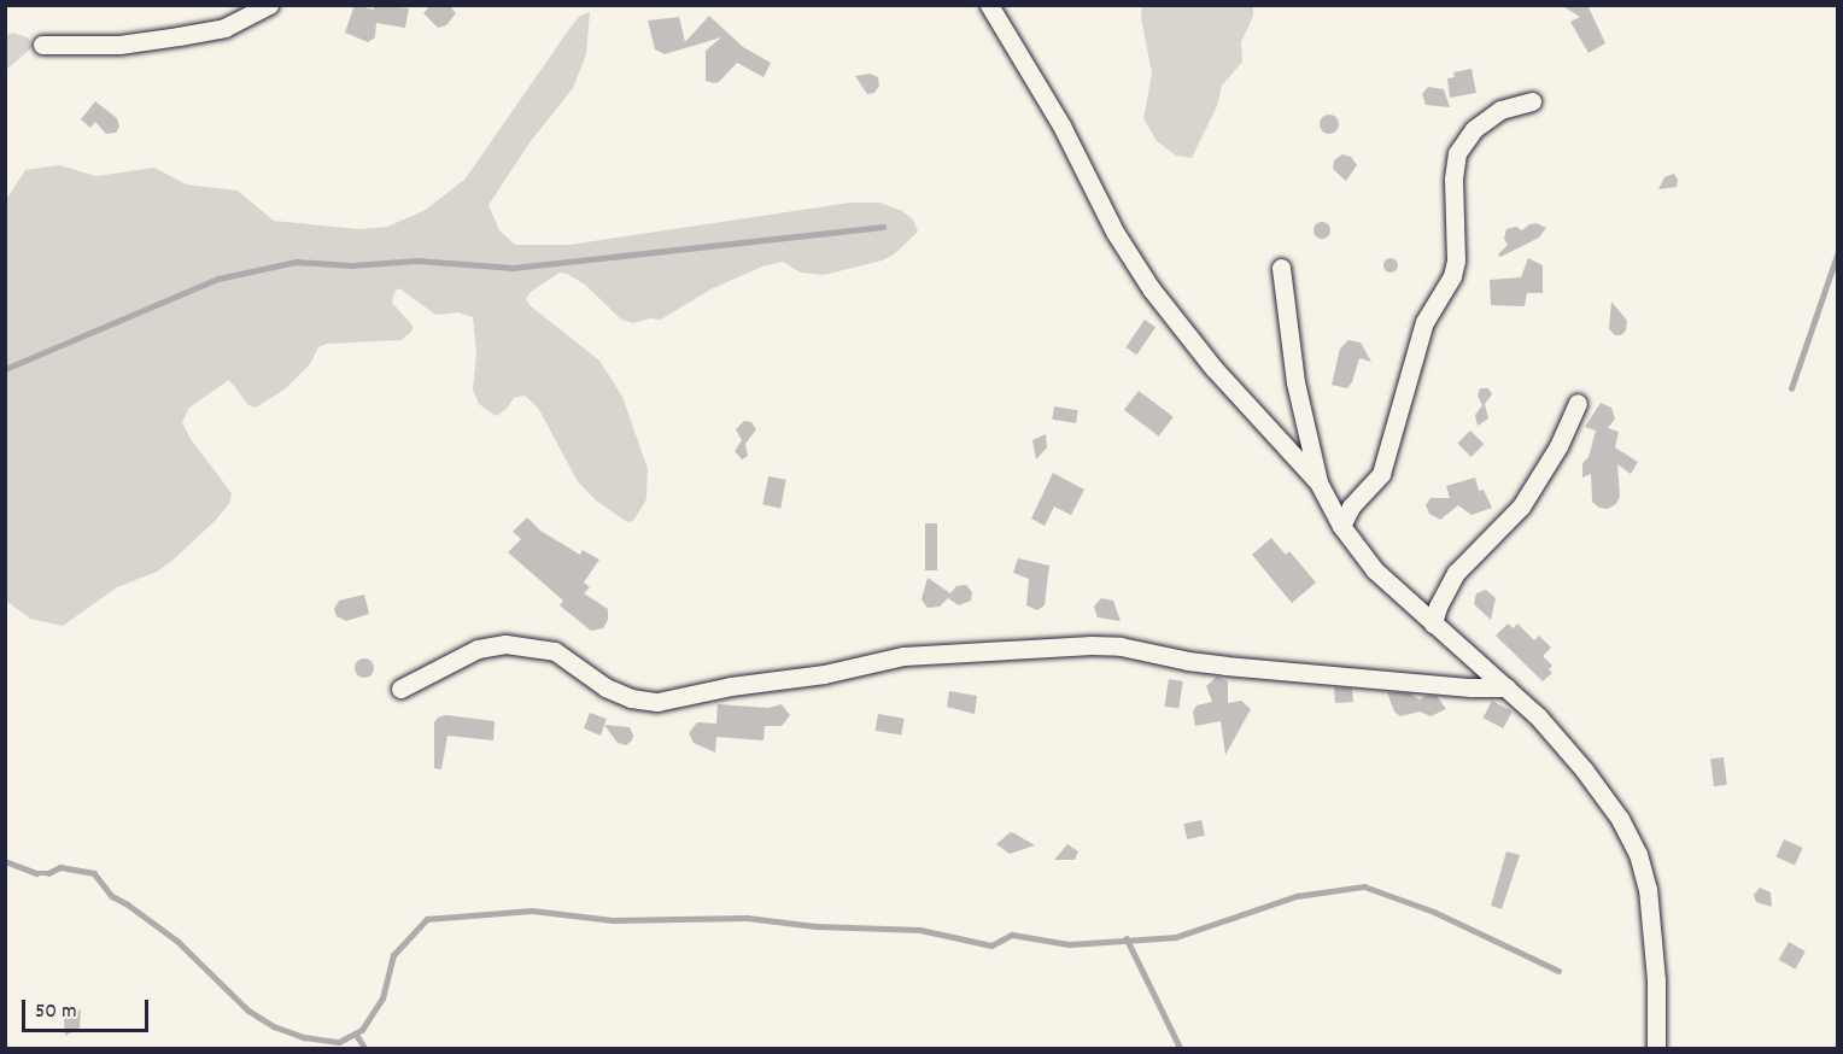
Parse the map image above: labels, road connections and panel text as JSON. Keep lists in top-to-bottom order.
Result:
{
  "scale_bar": "50 m"
}
